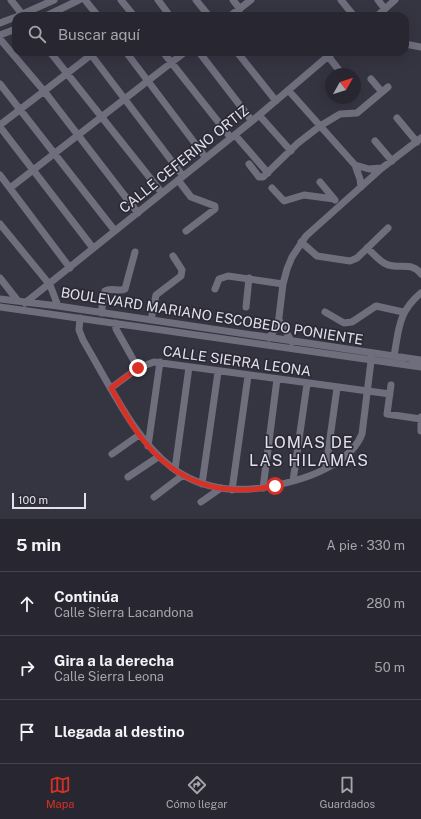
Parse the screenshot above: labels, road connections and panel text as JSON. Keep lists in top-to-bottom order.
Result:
{
  "streets": {
    "street": ["CALLE CEFERINO ORTIZ", "BOULEVARD MARIANO ESCOBEDO PONIENTE", "CALLE SIERRA LEONA"]
  },
  "crossings": [
    ["CALLE CEFERINO ORTIZ", "BOULEVARD MARIANO ESCOBEDO PONIENTE"]
  ],
  "districts": ["LOMAS DE LAS HILAMAS"],
  "scale_bar": "100 m",
  "north": "top right",
  "page": {
    "search": "Buscar aquí",
    "scale": "100 m",
    "heading": ["5 min", "A pie · 330 m"],
    "list": [
      ["Continúa", "Calle Sierra Lacandona", "280 m"],
      ["Gira a la derecha", "Calle Sierra Leona", "50 m"],
      "Llegada al destino"
    ],
    "nav": ["Mapa", "Cómo llegar", "Guardados"]
  }
}
